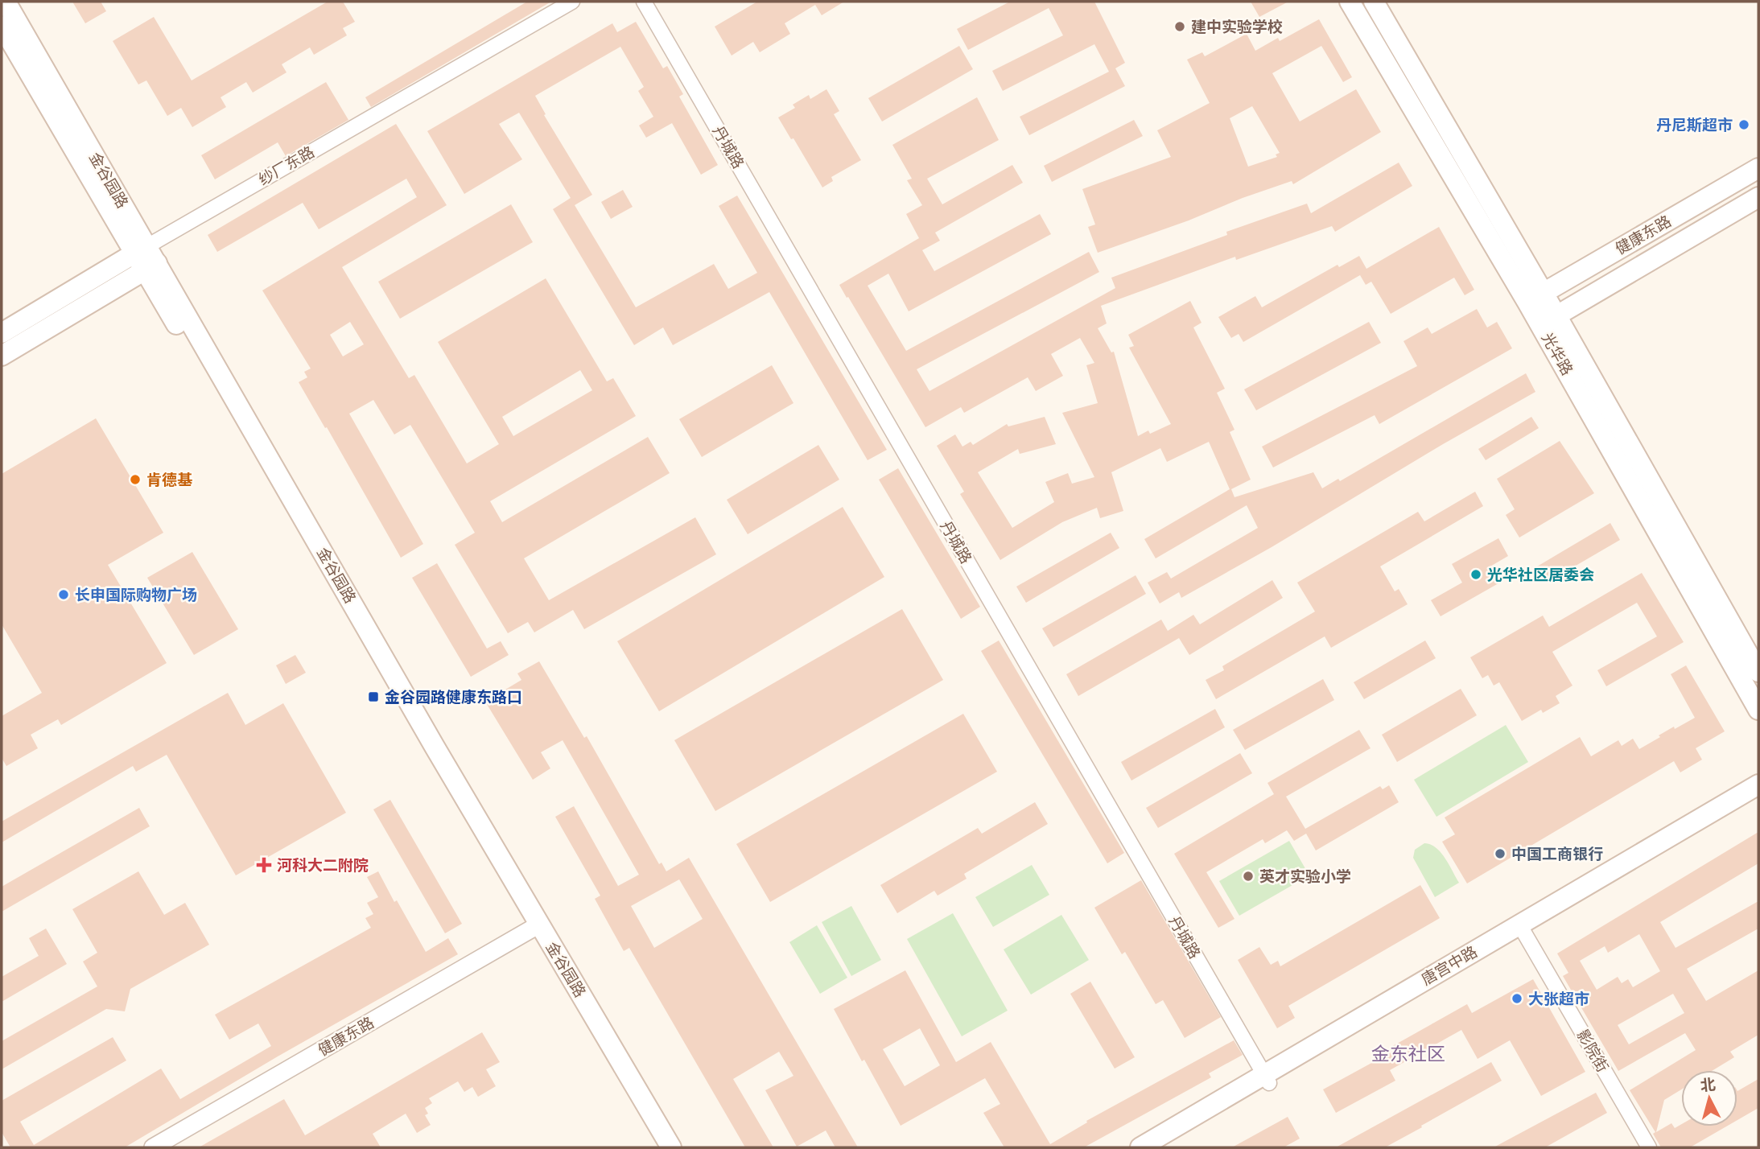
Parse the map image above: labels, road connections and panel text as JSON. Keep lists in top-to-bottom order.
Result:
{
  "streets": {
    "main road": [
      "纱厂东路",
      "金谷园路",
      "健康东路",
      "光华路",
      "唐宫中路"
    ],
    "street": ["丹城路", "影院街"]
  },
  "crossings": [
    ["丹城路", "唐宫中路"],
    ["纱厂东路", "金谷园路"],
    ["金谷园路", "健康东路"],
    ["健康东路", "光华路"],
    ["唐宫中路", "影院街"]
  ],
  "districts": ["金东社区"],
  "places": {
    "other": [
      "建中实验学校",
      "丹尼斯超市",
      "肯德基",
      "光华社区居委会",
      "长申国际购物广场",
      "中国工商银行",
      "英才实验小学",
      "大张超市"
    ],
    "transit": ["金谷园路健康东路口"],
    "health": ["河科大二附院"]
  },
  "north": "top"
}
